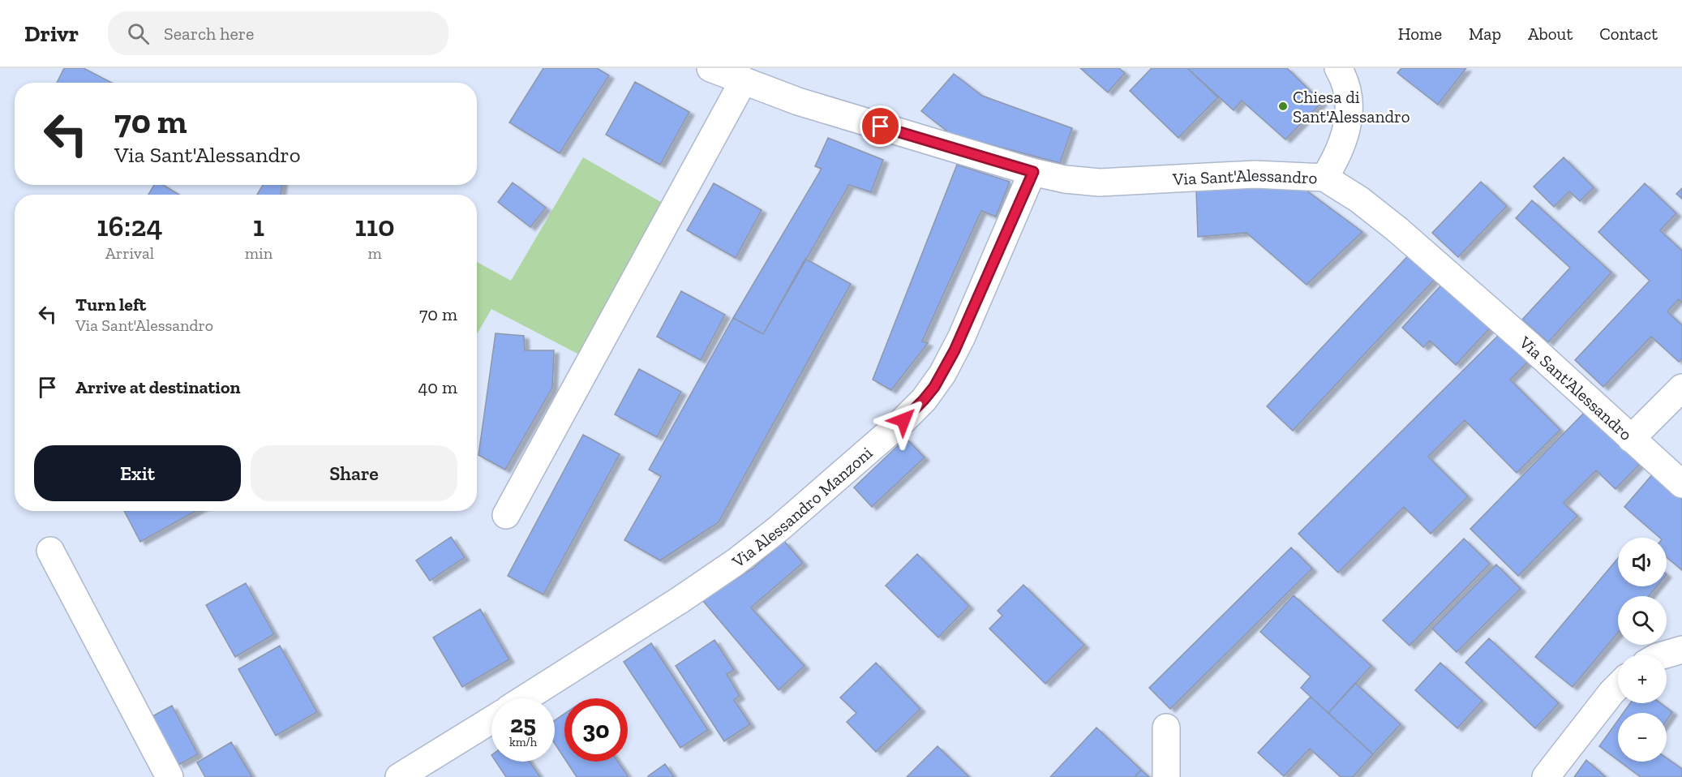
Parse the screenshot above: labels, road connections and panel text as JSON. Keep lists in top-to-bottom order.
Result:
{
  "streets": {
    "street": ["Via Sant'Alessandro", "Via Alessandro Manzoni"]
  },
  "crossings": [
    ["Via Sant'Alessandro", "Via Alessandro Manzoni"]
  ],
  "places": ["Chiesa di Sant'Alessandro"],
  "page": {
    "header": "Drivr",
    "search": "Search here",
    "nav": [
      "Home",
      "Map",
      "About",
      "Contact"
    ],
    "turn": ["70 m", "Via Sant'Alessandro"],
    "eta": [
      "16:24",
      "Arrival",
      "1",
      "min",
      "110",
      "m"
    ],
    "list": [
      {
        "name": "Turn left",
        "note": "Via Sant'Alessandro",
        "value": "70 m"
      },
      {
        "name": "Arrive at destination",
        "value": "40 m"
      }
    ],
    "buttons": ["Exit", "Share"],
    "map_buttons": ["+", "−"],
    "speed": "25 km/h",
    "limit": "30"
  }
}
